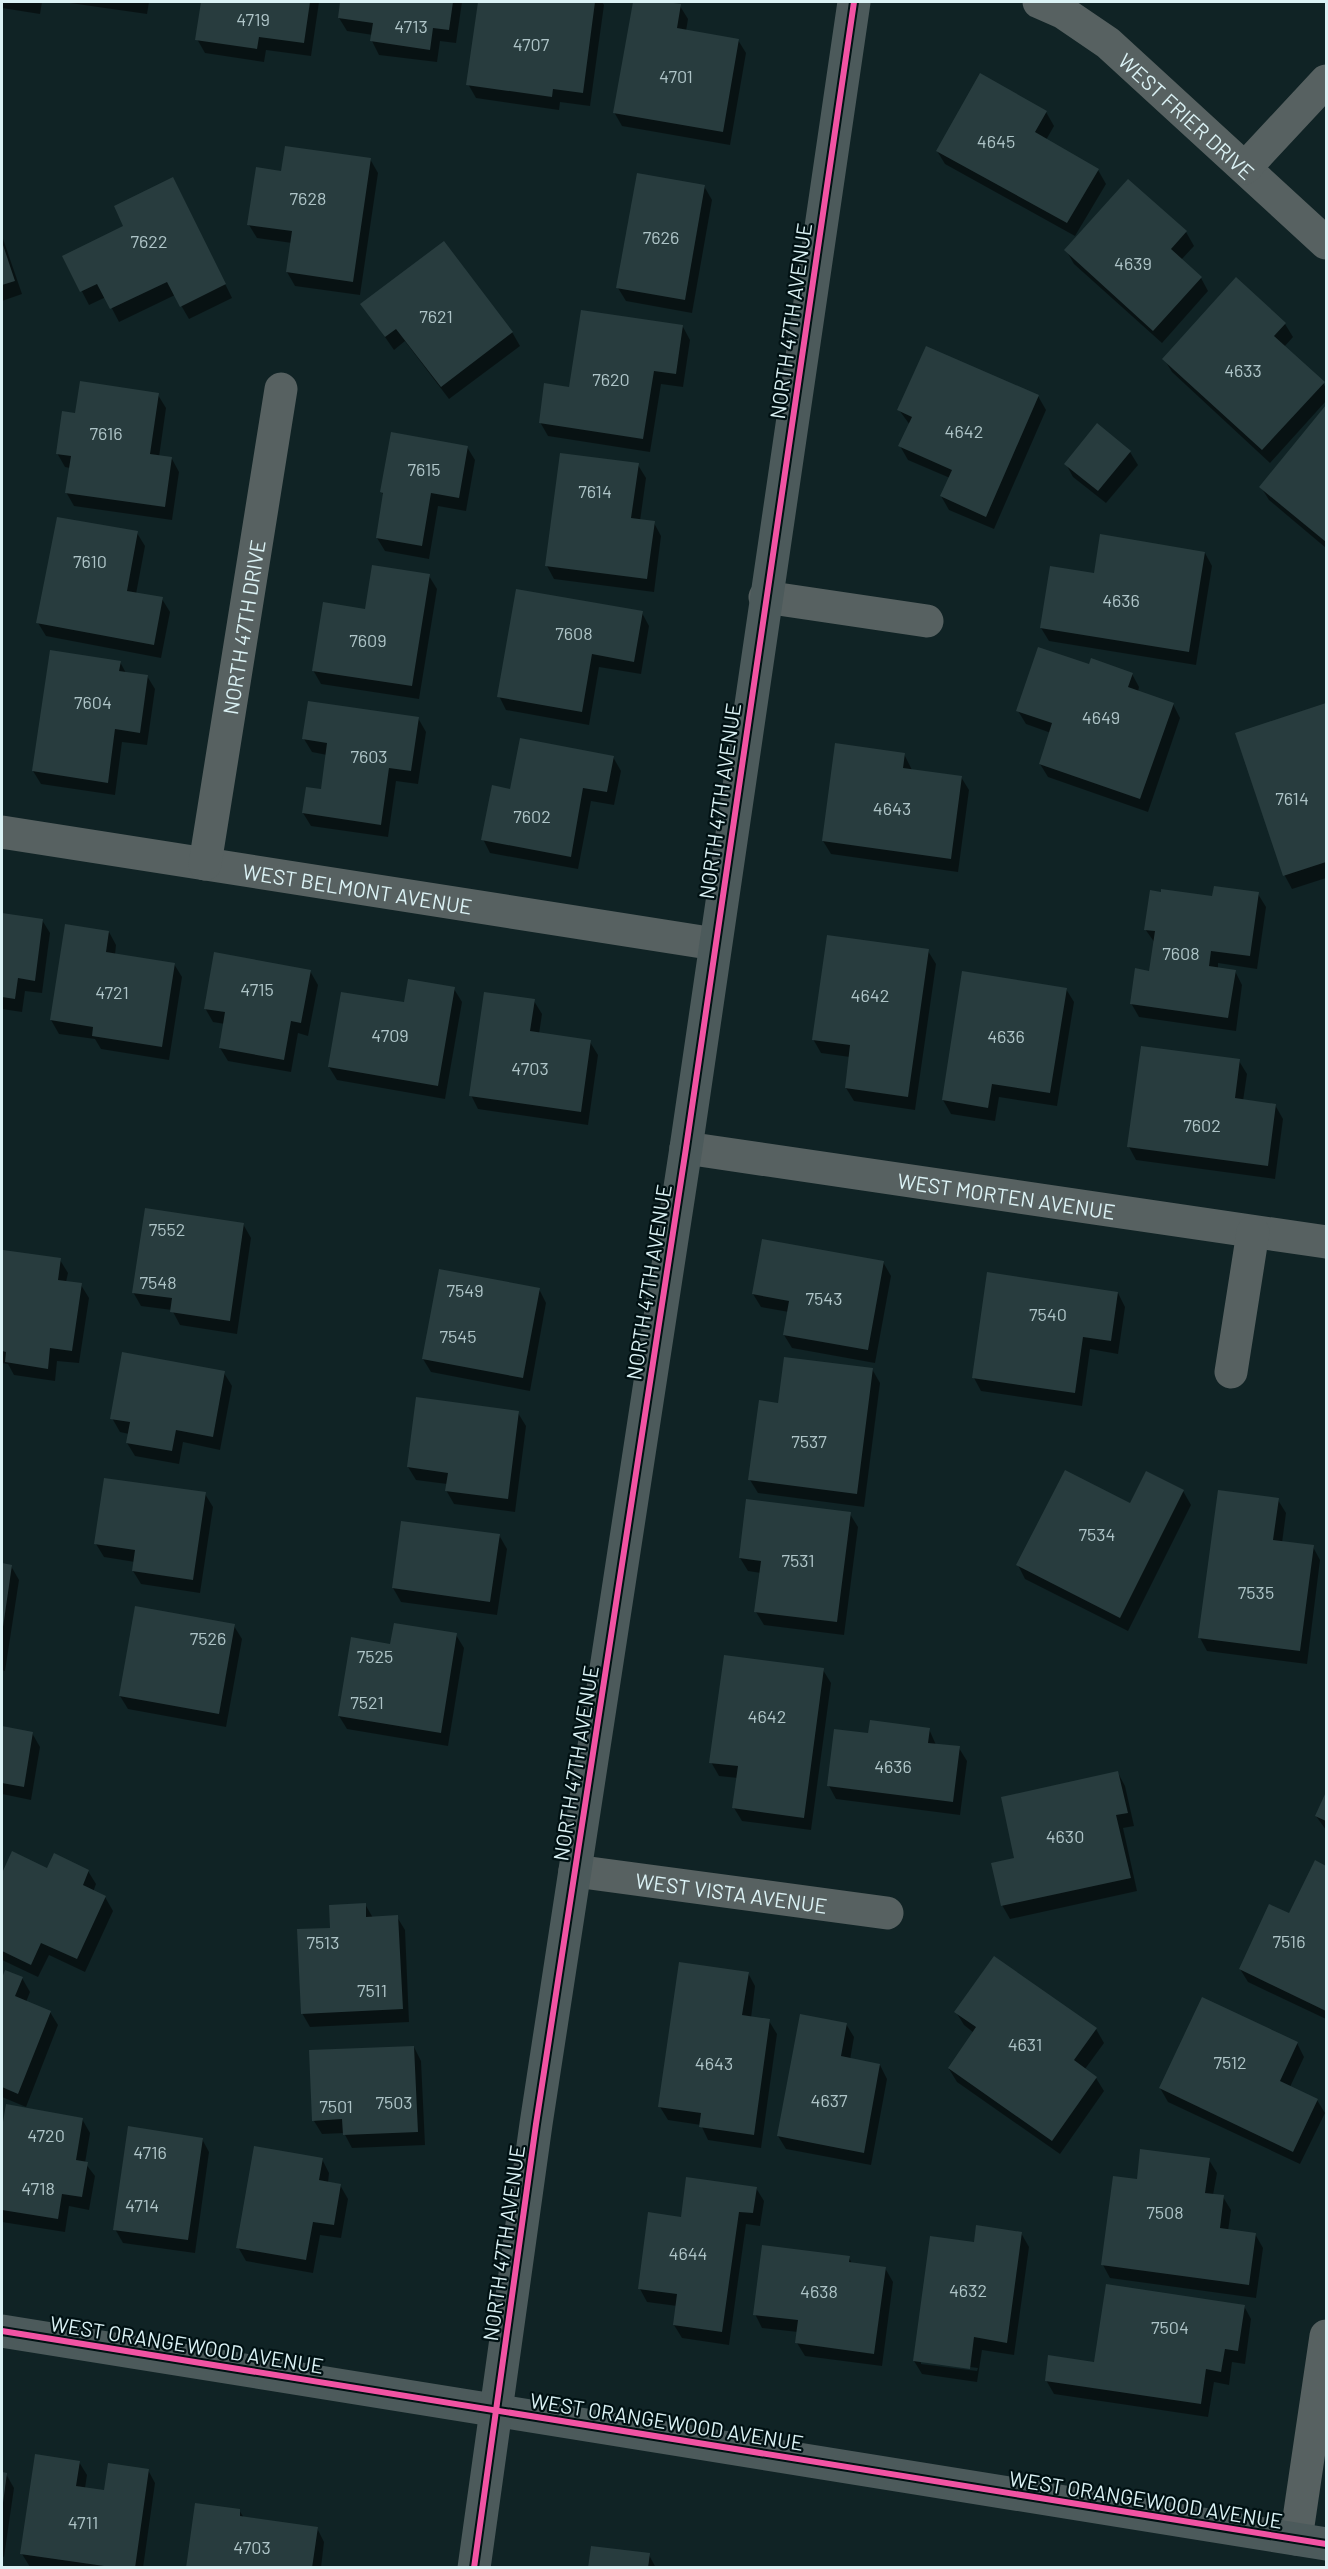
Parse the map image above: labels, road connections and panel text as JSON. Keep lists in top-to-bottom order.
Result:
{
  "streets": {
    "street": [
      "WEST FRIER DRIVE",
      "NORTH 47TH AVENUE",
      "NORTH 47TH DRIVE",
      "WEST BELMONT AVENUE",
      "WEST MORTEN AVENUE",
      "WEST VISTA AVENUE",
      "WEST ORANGEWOOD AVENUE"
    ]
  },
  "crossings": [
    ["NORTH 47TH AVENUE", "WEST BELMONT AVENUE"],
    ["NORTH 47TH AVENUE", "WEST MORTEN AVENUE"],
    ["NORTH 47TH AVENUE", "WEST VISTA AVENUE"],
    ["NORTH 47TH AVENUE", "WEST ORANGEWOOD AVENUE"],
    ["NORTH 47TH DRIVE", "WEST BELMONT AVENUE"]
  ],
  "house_numbers": [
    "4719",
    "4713",
    "4707",
    "4701",
    "4645",
    "7628",
    "7626",
    "7622",
    "4639",
    "7621",
    "4633",
    "7620",
    "4642",
    "7616",
    "7615",
    "7614",
    "7610",
    "4636",
    "7608",
    "7609",
    "7604",
    "4649",
    "7603",
    "7614",
    "4643",
    "7602",
    "7608",
    "4715",
    "4721",
    "4642",
    "4709",
    "4636",
    "4703",
    "7602",
    "7552",
    "7548",
    "7549",
    "7543",
    "7540",
    "7545",
    "7537",
    "7534",
    "7531",
    "7535",
    "7526",
    "7525",
    "7521",
    "4642",
    "4636",
    "4630",
    "7516",
    "7513",
    "7511",
    "4631",
    "7512",
    "4643",
    "4637",
    "7503",
    "7501",
    "4720",
    "4716",
    "4718",
    "4714",
    "7508",
    "4644",
    "4632",
    "4638",
    "7504",
    "4711",
    "4703"
  ]
}
